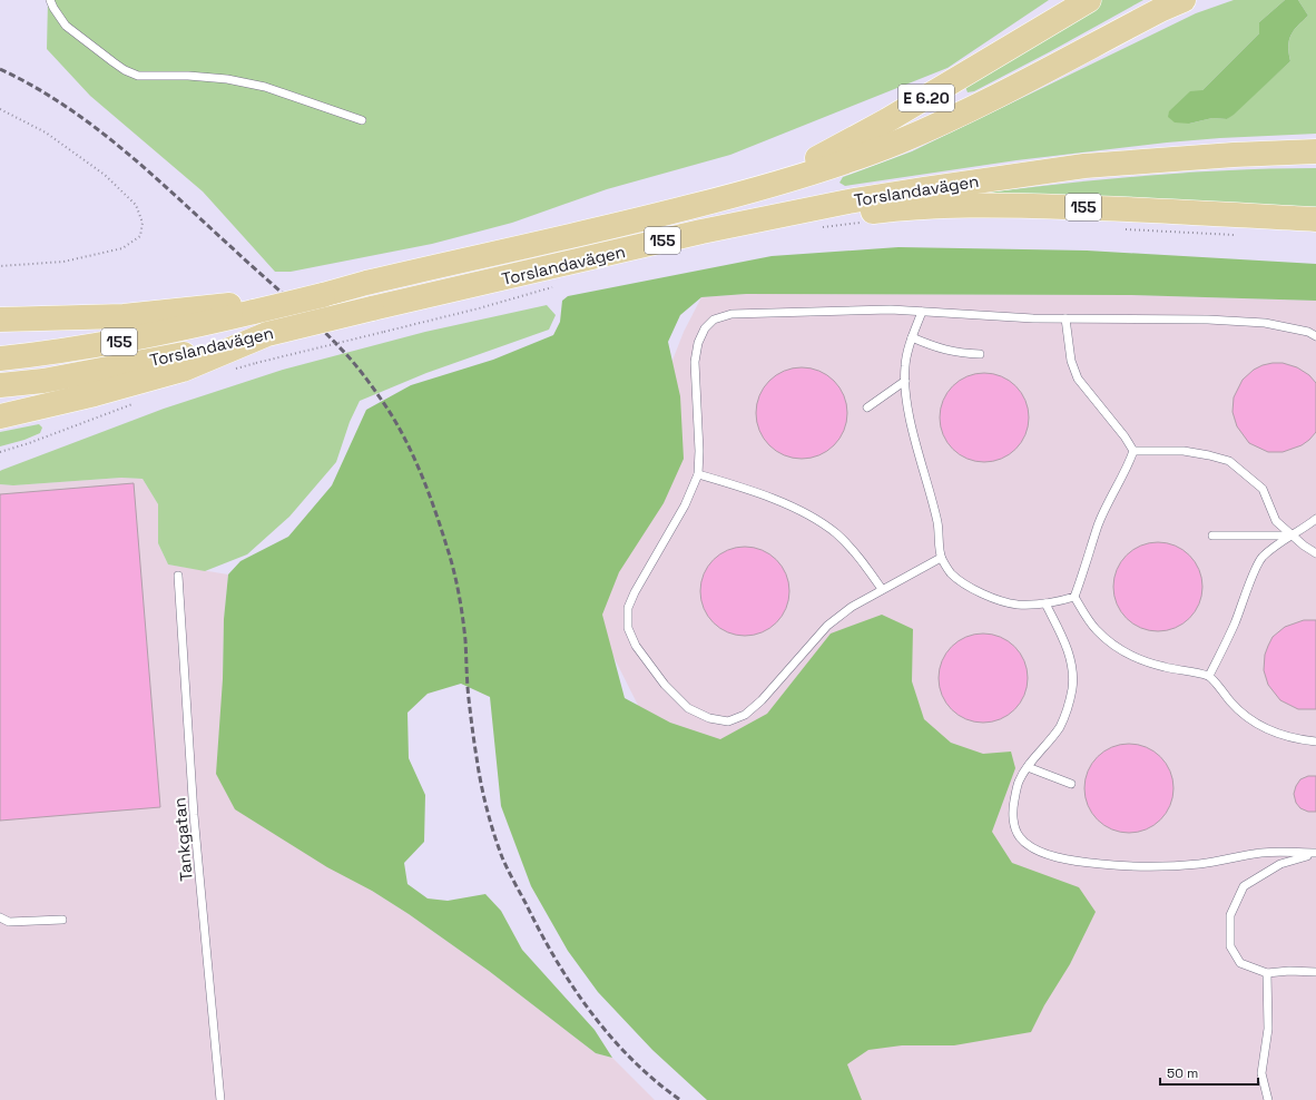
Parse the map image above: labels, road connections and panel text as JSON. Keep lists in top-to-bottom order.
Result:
{
  "streets": {
    "main road": ["E 6.20", "Torslandavägen", "155"],
    "lane": ["Tankgatan"]
  },
  "crossings": [
    ["E 6.20", "Torslandavägen"],
    ["Torslandavägen", "155"]
  ],
  "scale_bar": "50 m"
}
